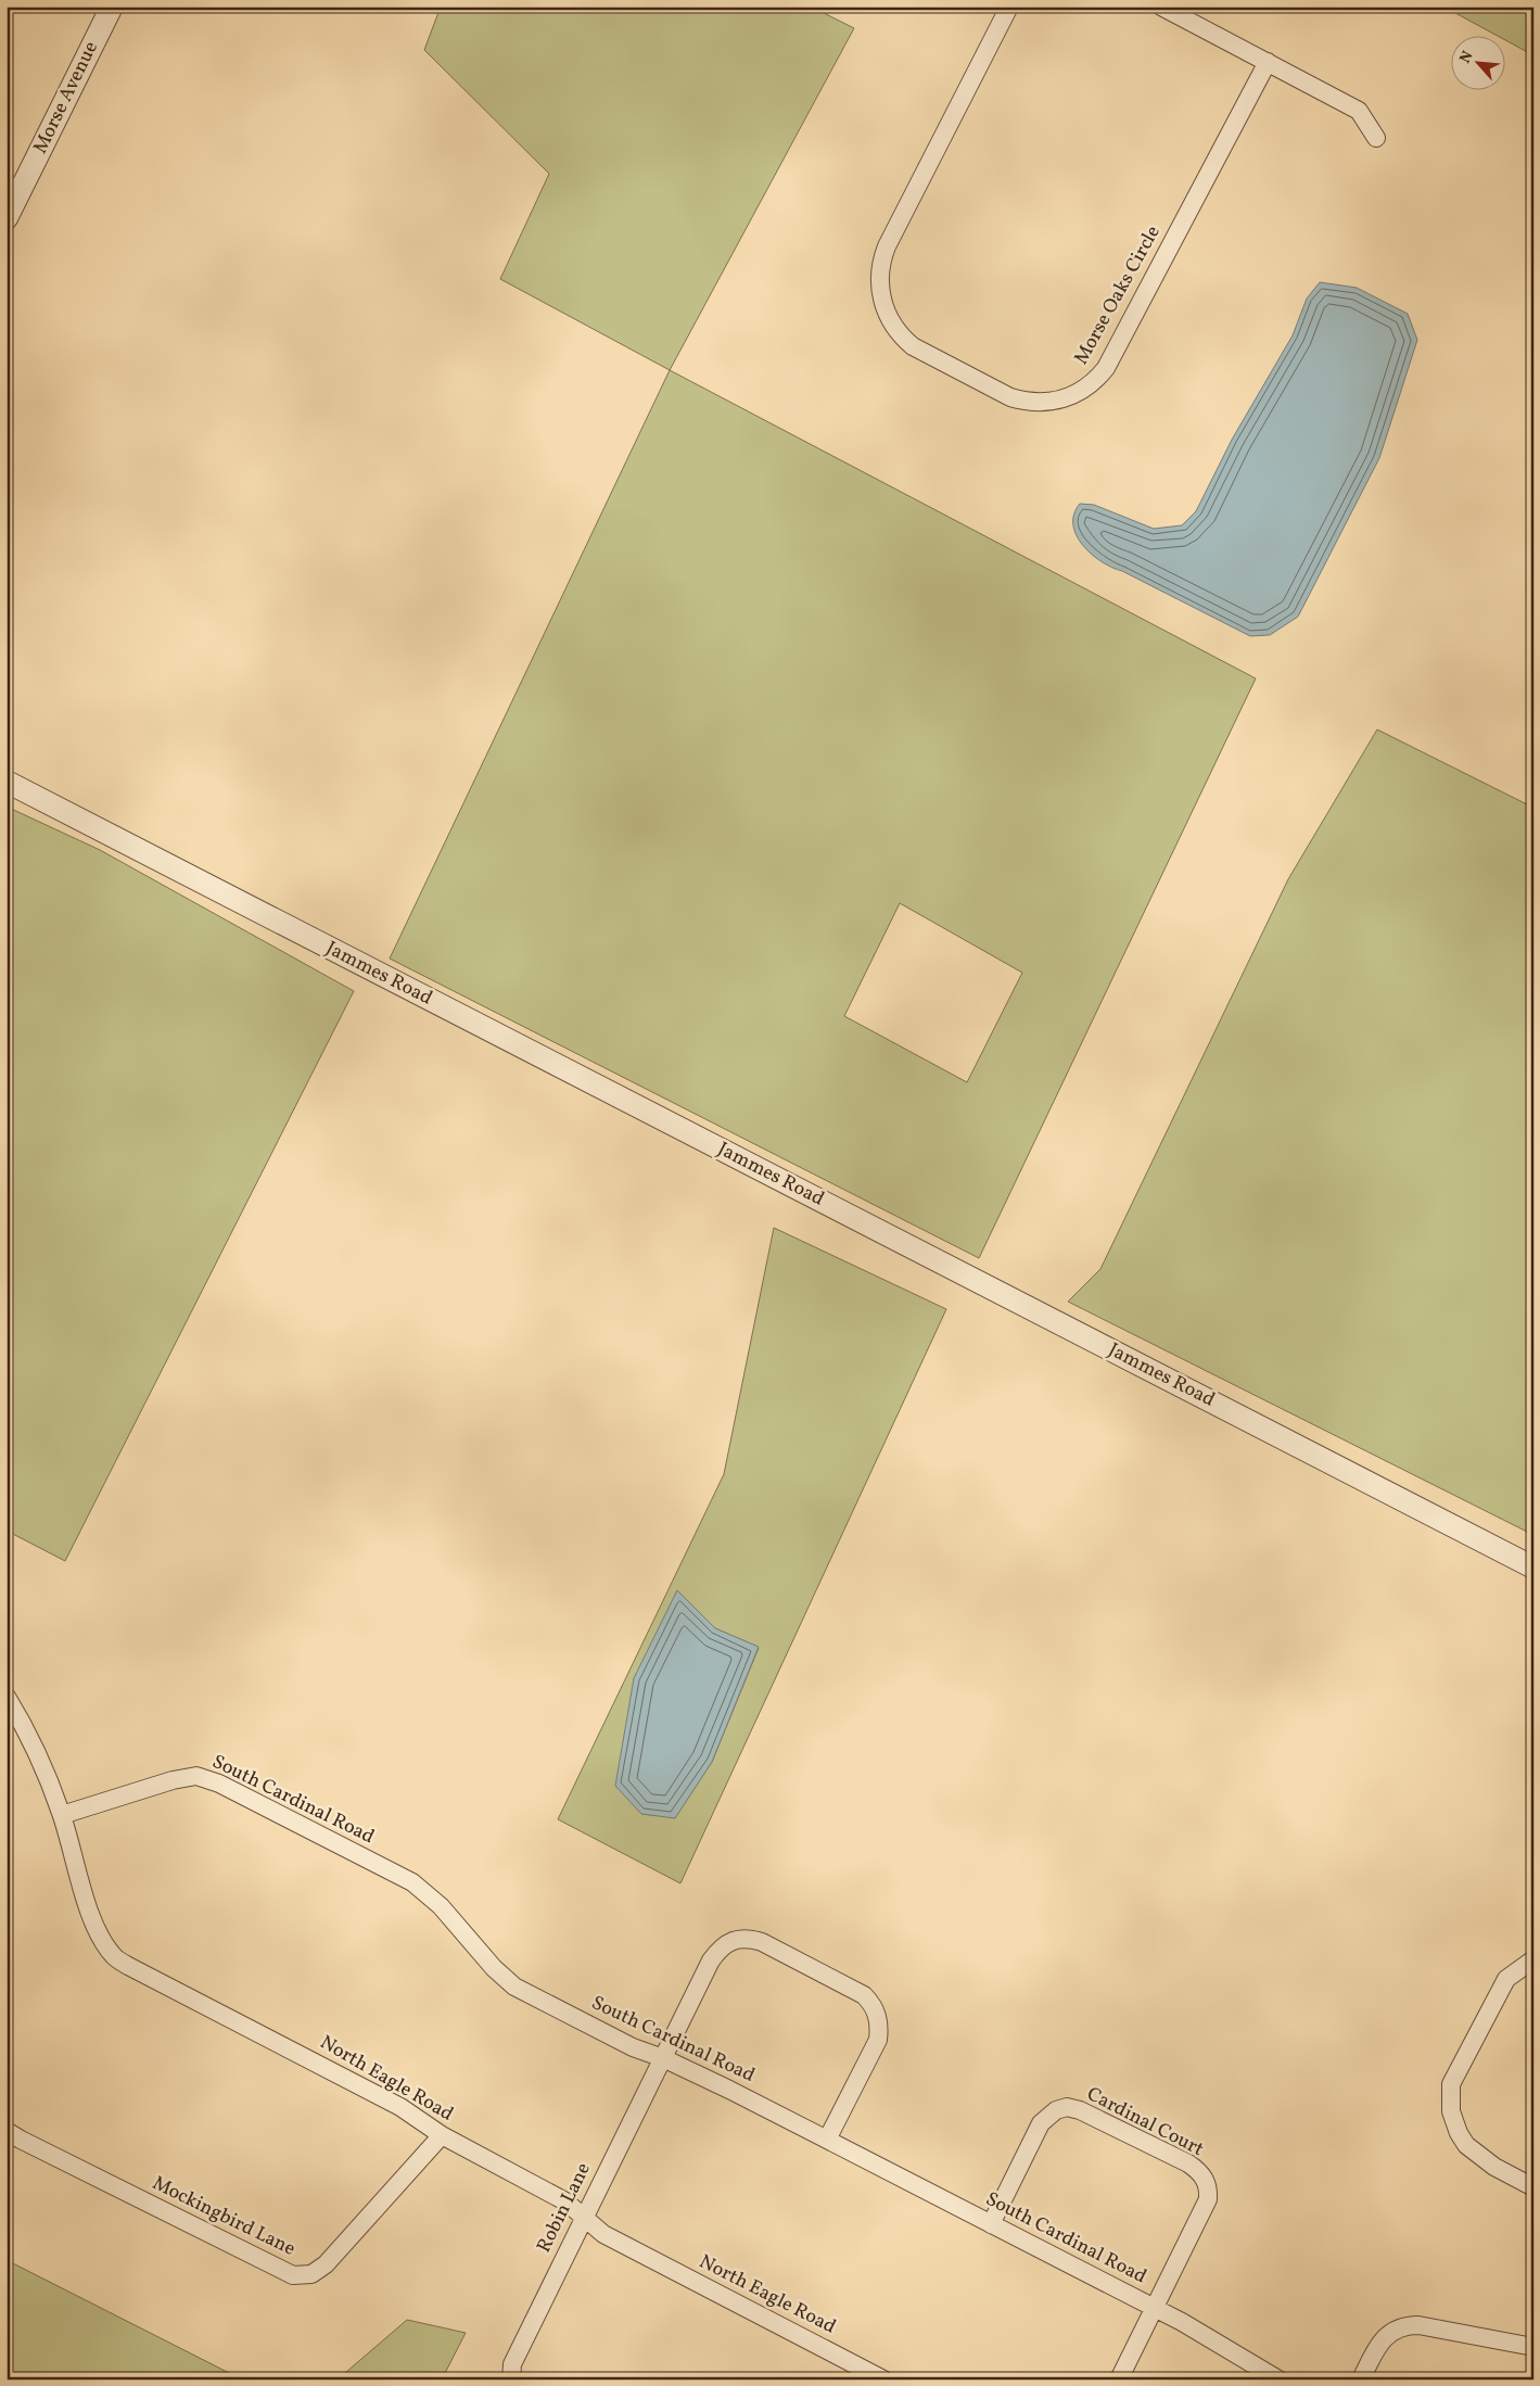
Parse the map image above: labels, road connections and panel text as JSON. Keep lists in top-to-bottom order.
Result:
{
  "streets": {
    "street": [
      "Morse Avenue",
      "Morse Oaks Circle",
      "Jammes Road",
      "South Cardinal Road",
      "North Eagle Road",
      "Cardinal Court",
      "Robin Lane",
      "Mockingbird Lane"
    ]
  },
  "crossings": [
    ["South Cardinal Road", "North Eagle Road"],
    ["South Cardinal Road", "Cardinal Court"],
    ["South Cardinal Road", "Robin Lane"],
    ["North Eagle Road", "Robin Lane"],
    ["North Eagle Road", "Mockingbird Lane"]
  ],
  "north": "top left"
}
